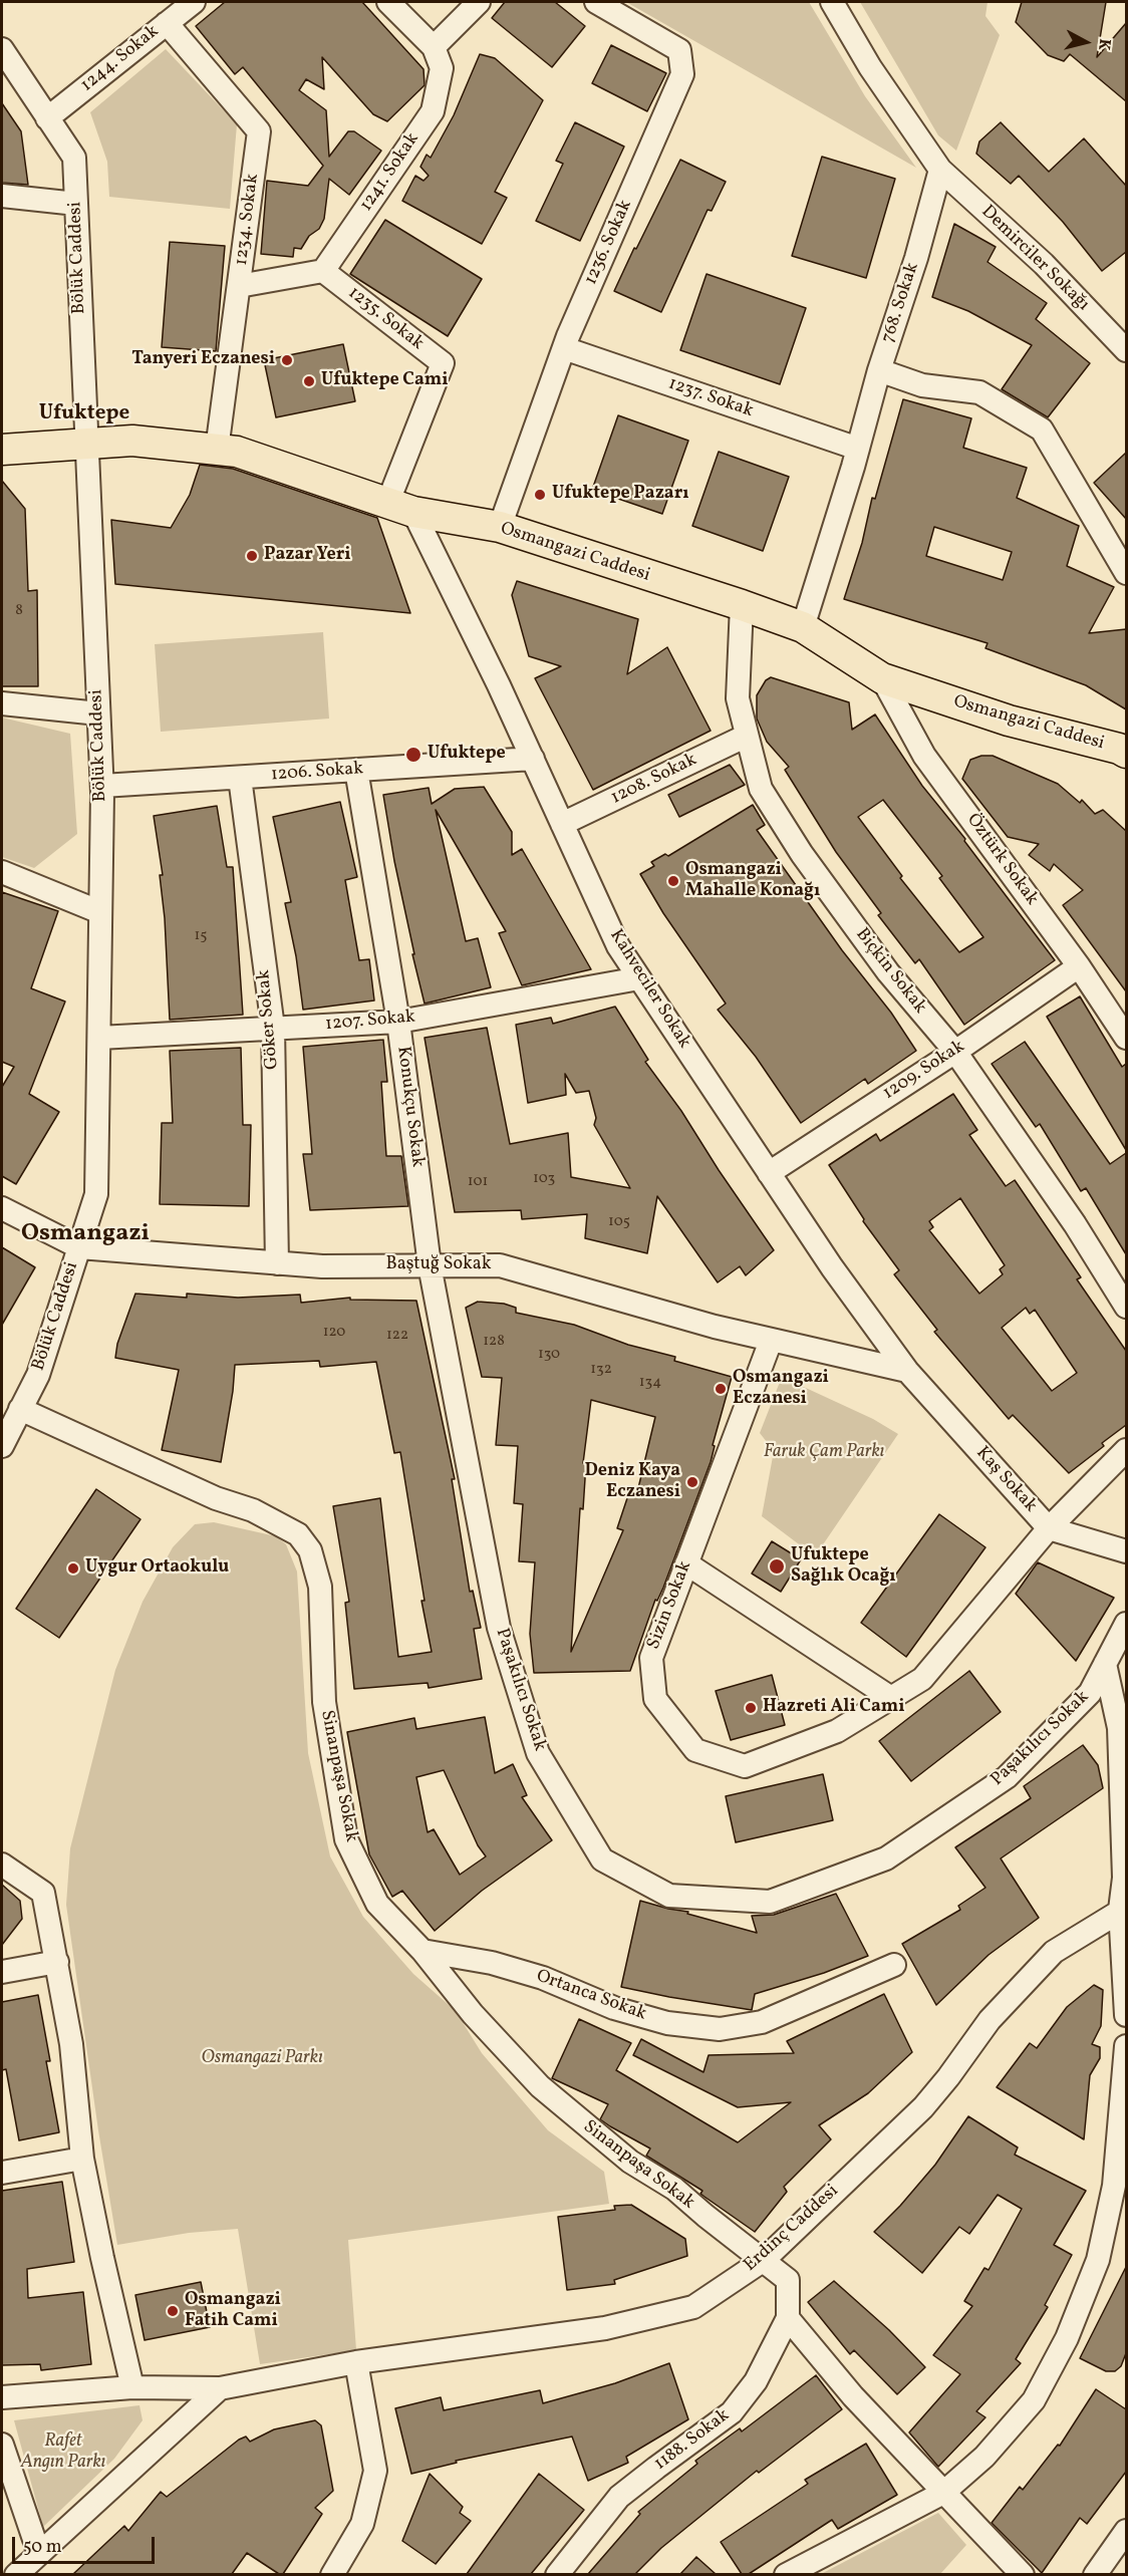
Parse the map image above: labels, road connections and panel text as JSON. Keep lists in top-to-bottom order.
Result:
{
  "streets": {
    "main road": ["Osmangazi Caddesi"],
    "street": [
      "1244. Sokak",
      "1241. Sokak",
      "1234. Sokak",
      "1236. Sokak",
      "Bölük Caddesi",
      "Demirciler Sokağı",
      "768. Sokak",
      "1235. Sokak",
      "1237. Sokak",
      "1206. Sokak",
      "1208. Sokak",
      "Öztürk Sokak",
      "Biçkin Sokak",
      "Kahveciler Sokak",
      "Göker Sokak",
      "1207. Sokak",
      "1209. Sokak",
      "Konukçu Sokak",
      "Baştuğ Sokak",
      "Kaş Sokak",
      "Sizin Sokak",
      "Paşakılıcı Sokak",
      "Sinanpaşa Sokak",
      "Ortanca Sokak",
      "Erdinç Caddesi",
      "1188. Sokak"
    ]
  },
  "crossings": [
    ["1244. Sokak", "1234. Sokak"],
    ["1244. Sokak", "Bölük Caddesi"],
    ["1241. Sokak", "1235. Sokak"],
    ["1234. Sokak", "Osmangazi Caddesi"],
    ["1236. Sokak", "1237. Sokak"],
    ["1236. Sokak", "Osmangazi Caddesi"],
    ["Bölük Caddesi", "Osmangazi Caddesi"],
    ["Bölük Caddesi", "1206. Sokak"],
    ["Bölük Caddesi", "1207. Sokak"],
    ["Bölük Caddesi", "Baştuğ Sokak"],
    ["Bölük Caddesi", "Sinanpaşa Sokak"],
    ["Demirciler Sokağı", "768. Sokak"],
    ["768. Sokak", "1237. Sokak"],
    ["768. Sokak", "Osmangazi Caddesi"],
    ["1235. Sokak", "Osmangazi Caddesi"],
    ["1235. Sokak", "Kahveciler Sokak"],
    ["Osmangazi Caddesi", "Öztürk Sokak"],
    ["Osmangazi Caddesi", "Biçkin Sokak"],
    ["Osmangazi Caddesi", "Kahveciler Sokak"],
    ["1206. Sokak", "Kahveciler Sokak"],
    ["1206. Sokak", "Göker Sokak"],
    ["1206. Sokak", "Konukçu Sokak"],
    ["1208. Sokak", "Biçkin Sokak"],
    ["1208. Sokak", "Kahveciler Sokak"],
    ["Öztürk Sokak", "1209. Sokak"],
    ["Biçkin Sokak", "1209. Sokak"],
    ["Kahveciler Sokak", "1207. Sokak"],
    ["Kahveciler Sokak", "1209. Sokak"],
    ["Kahveciler Sokak", "Baştuğ Sokak"],
    ["Kahveciler Sokak", "Kaş Sokak"],
    ["Göker Sokak", "1207. Sokak"],
    ["Göker Sokak", "Baştuğ Sokak"],
    ["1207. Sokak", "Konukçu Sokak"],
    ["Konukçu Sokak", "Baştuğ Sokak"],
    ["Konukçu Sokak", "Paşakılıcı Sokak"],
    ["Baştuğ Sokak", "Kaş Sokak"],
    ["Baştuğ Sokak", "Sizin Sokak"],
    ["Baştuğ Sokak", "Paşakılıcı Sokak"],
    ["Kaş Sokak", "Sizin Sokak"],
    ["Sinanpaşa Sokak", "Ortanca Sokak"],
    ["Sinanpaşa Sokak", "Erdinç Caddesi"],
    ["Sinanpaşa Sokak", "1188. Sokak"],
    ["Erdinç Caddesi", "1188. Sokak"]
  ],
  "districts": ["Ufuktepe", "Osmangazi"],
  "parks": ["Faruk Çam Parkı", "Osmangazi Parkı", "Rafet Angın Parkı"],
  "places": [
    "Tanyeri Eczanesi",
    "Ufuktepe Cami",
    "Ufuktepe Pazarı",
    "Pazar Yeri",
    "Ufuktepe",
    "Osmangazi Mahalle Konağı",
    "Osmangazi Eczanesi",
    "Deniz Kaya Eczanesi",
    "Ufuktepe Sağlık Ocağı",
    "Uygur Ortaokulu",
    "Hazreti Ali Cami",
    "Osmangazi Fatih Cami"
  ],
  "house_numbers": [
    "8",
    "15",
    "103",
    "101",
    "105",
    "120",
    "122",
    "128",
    "130",
    "132",
    "134"
  ],
  "scale_bar": "50 m",
  "north": "right"
}
